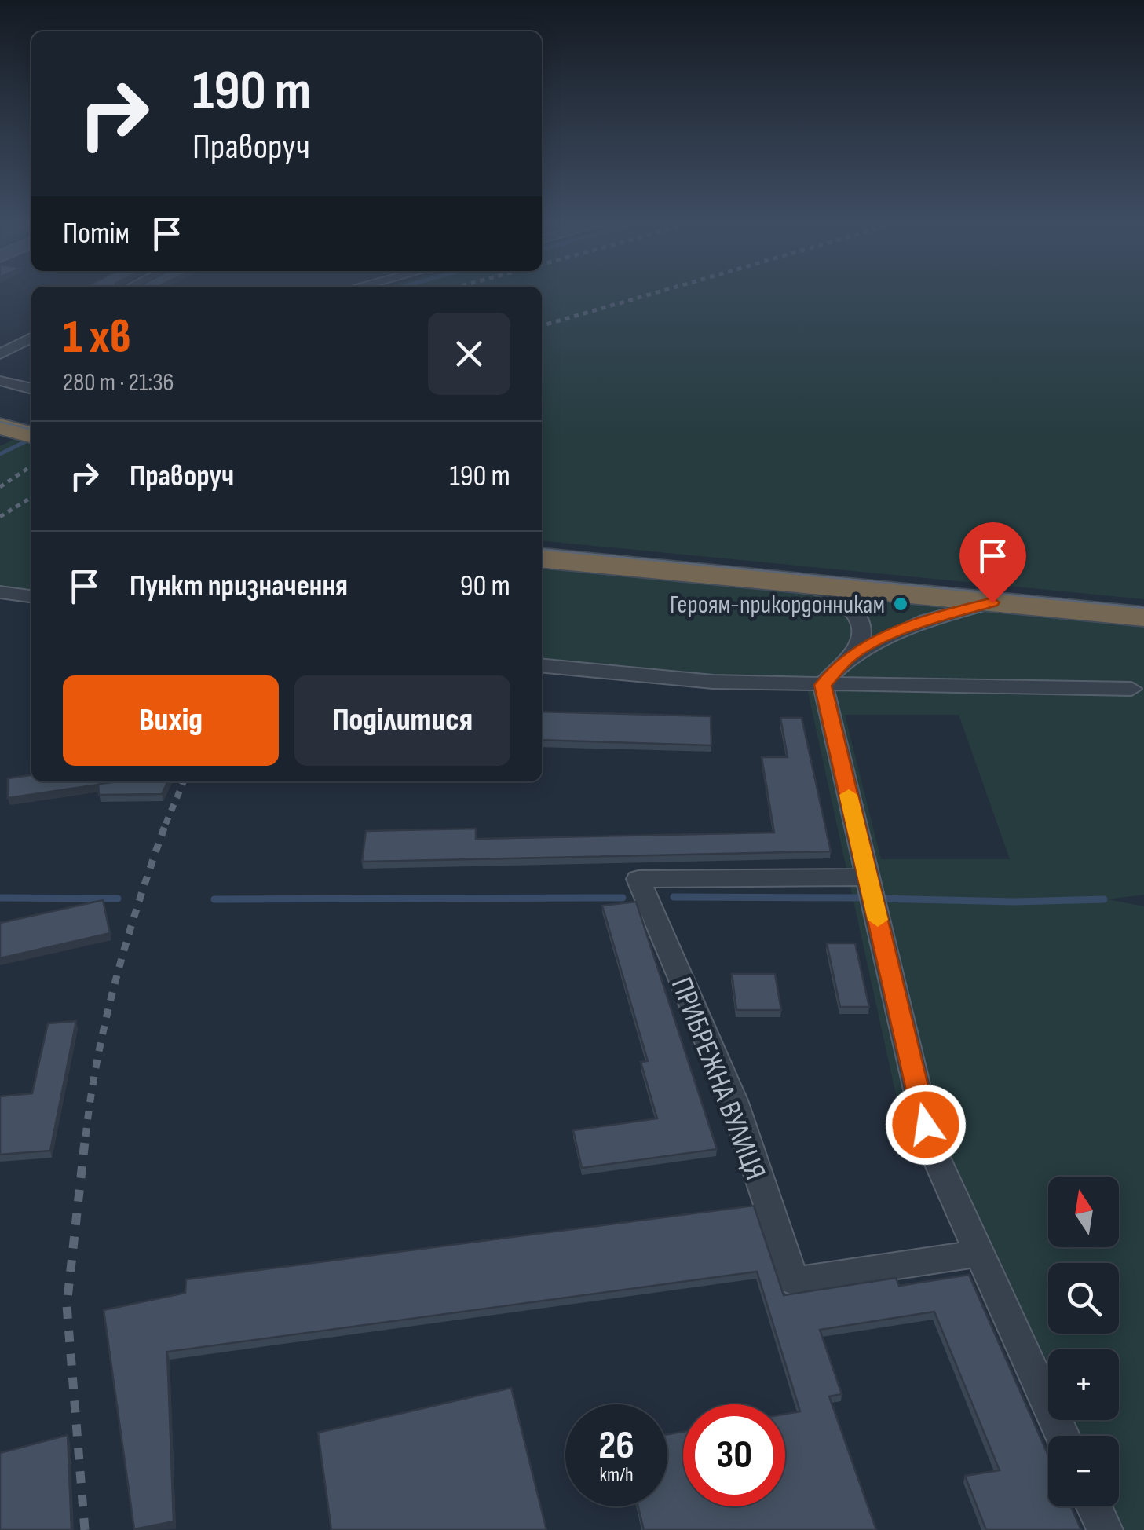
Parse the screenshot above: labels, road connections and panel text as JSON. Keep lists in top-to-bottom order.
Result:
{
  "streets": {
    "street": ["ПРИБРЕЖНА ВУЛИЦЯ"]
  },
  "places": ["Героям-прикордонникам"],
  "north": "top",
  "page": {
    "turn": ["190 m", "Праворуч"],
    "then": "Потім",
    "heading": ["1 хв", "280 m · 21:36"],
    "list": [
      {
        "name": "Праворуч",
        "value": "190 m"
      },
      {
        "name": "Пункт призначення",
        "value": "90 m"
      }
    ],
    "buttons": ["Вихід", "Поділитися"],
    "map_buttons": ["+", "−"],
    "speed": "26 km/h",
    "limit": "30"
  }
}
